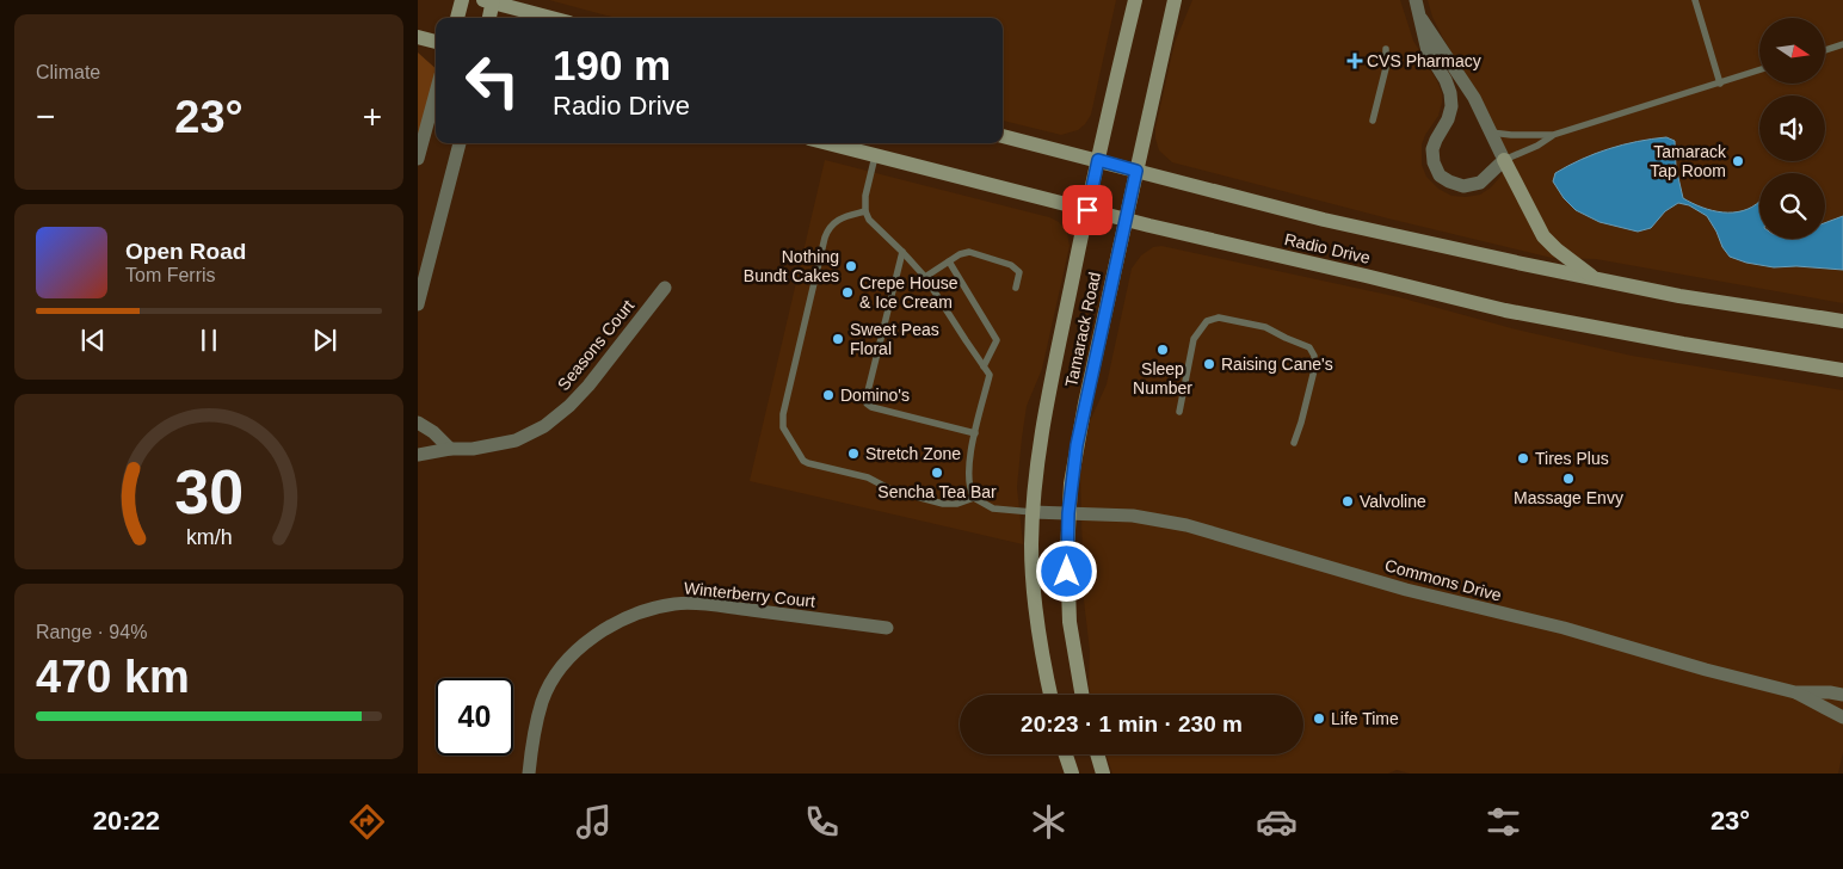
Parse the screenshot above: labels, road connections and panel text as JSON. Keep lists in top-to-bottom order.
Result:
{
  "streets": {
    "main road": ["Radio Drive", "Tamarack Road"],
    "street": ["Seasons Court", "Commons Drive", "Winterberry Court"]
  },
  "crossings": [
    ["Radio Drive", "Tamarack Road"],
    ["Tamarack Road", "Commons Drive"]
  ],
  "places": {
    "health": ["CVS Pharmacy"],
    "other": [
      "Tamarack Tap Room",
      "Nothing Bundt Cakes",
      "Crepe House & Ice Cream",
      "Sweet Peas Floral",
      "Sleep Number",
      "Raising Cane's",
      "Domino's",
      "Stretch Zone",
      "Tires Plus",
      "Sencha Tea Bar",
      "Massage Envy",
      "Valvoline",
      "Life Time"
    ]
  },
  "north": "right",
  "page": {
    "tile": [
      "Climate",
      ["Range · 94%", "470 km"]
    ],
    "turn": ["190 m", "Radio Drive"],
    "heat": ["−", "23°", "+"],
    "song": ["Open Road", "Tom Ferris"],
    "limit": "40",
    "trip": "20:23 · 1 min · 230 m",
    "tabs": ["20:22", "23°"],
    "gauge": ["30", "km/h"]
  }
}
